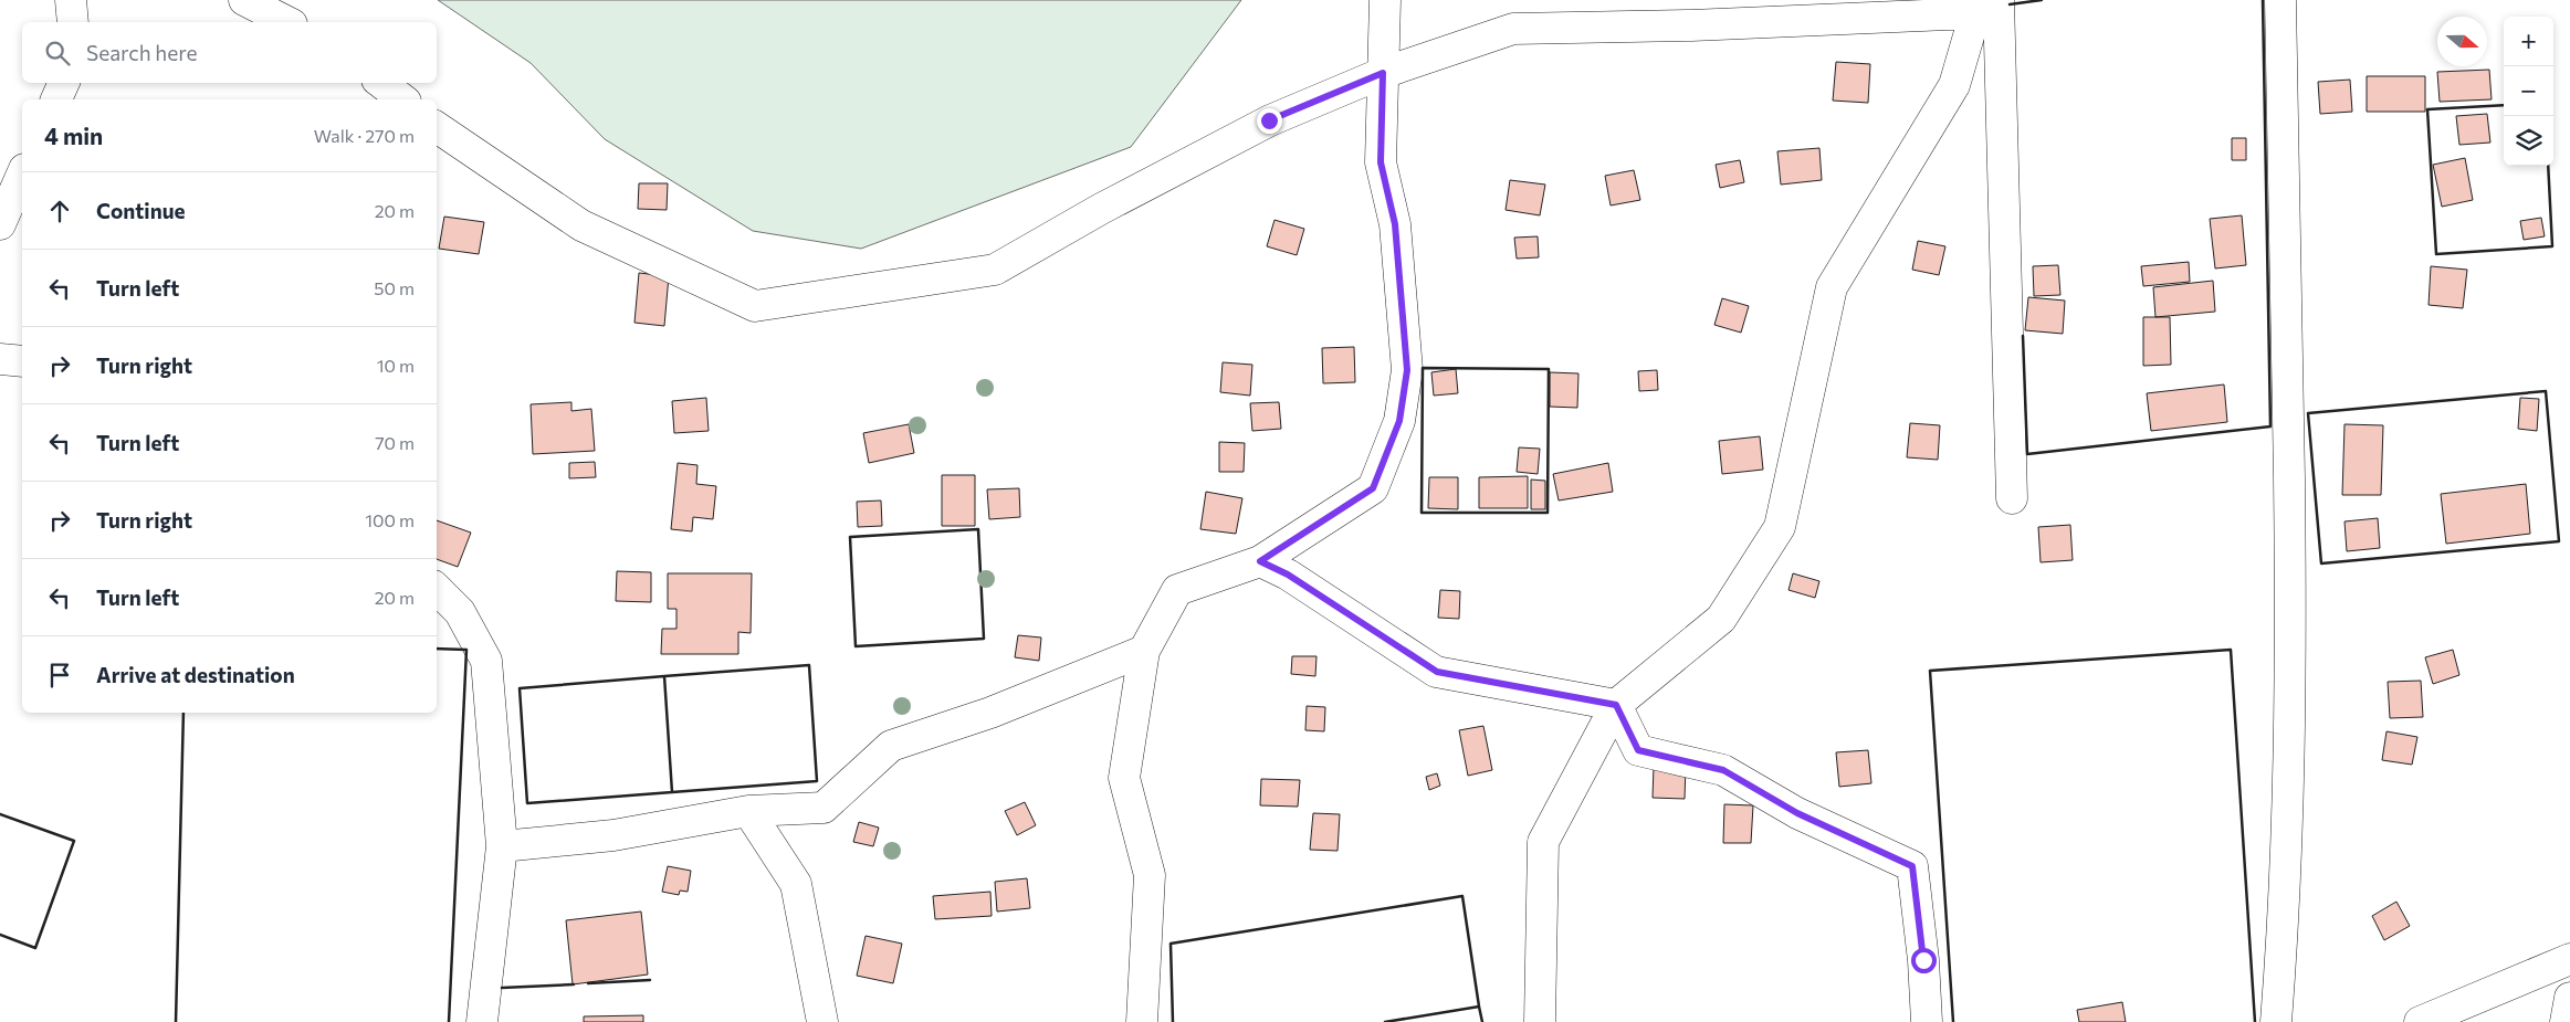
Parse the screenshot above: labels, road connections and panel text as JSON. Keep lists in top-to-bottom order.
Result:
{
  "north": "right",
  "page": {
    "map_buttons": ["+", "−"],
    "search": "Search here",
    "heading": ["4 min", "Walk · 270 m"],
    "list": [
      ["Continue", "20 m"],
      ["Turn left", "50 m"],
      ["Turn right", "10 m"],
      ["Turn left", "70 m"],
      ["Turn right", "100 m"],
      ["Turn left", "20 m"],
      "Arrive at destination"
    ]
  }
}
